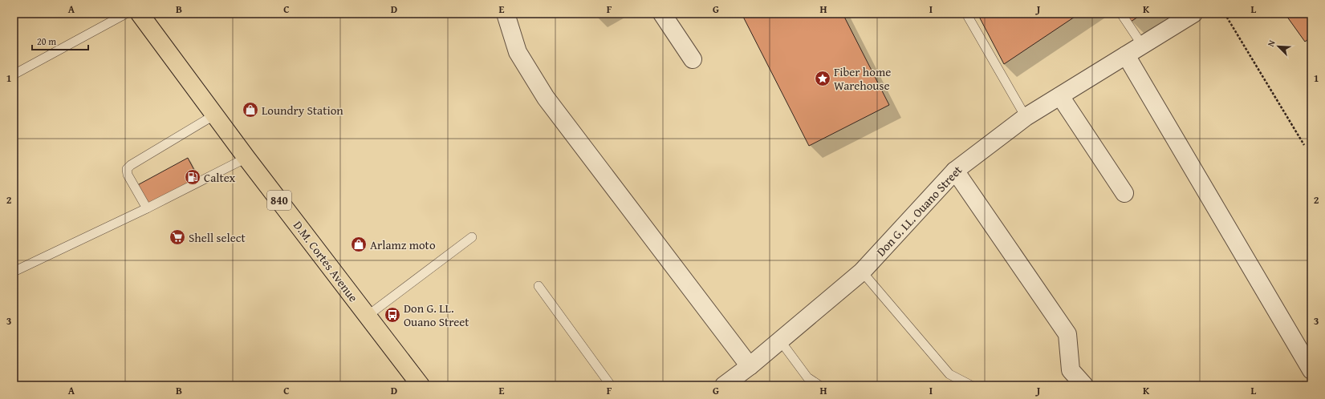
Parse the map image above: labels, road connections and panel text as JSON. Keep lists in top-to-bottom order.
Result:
{
  "streets": {
    "highway": ["840", "D.M. Cortes Avenue"],
    "street": ["Don G. LL. Ouano Street"]
  },
  "places": {
    "place": ["Fiber home Warehouse"],
    "shop": ["Loundry Station", "Arlamz moto"],
    "fuel station": ["Caltex"],
    "supermarket": ["Shell select"],
    "bus stop": ["Don G. LL. Ouano Street"]
  },
  "scale_bar": "20 m",
  "north": "top left",
  "grid": {
    "columns": [
      "A",
      "B",
      "C",
      "D",
      "E",
      "F",
      "G",
      "H",
      "I",
      "J",
      "K",
      "L"
    ],
    "rows": ["1", "2", "3"]
  }
}
